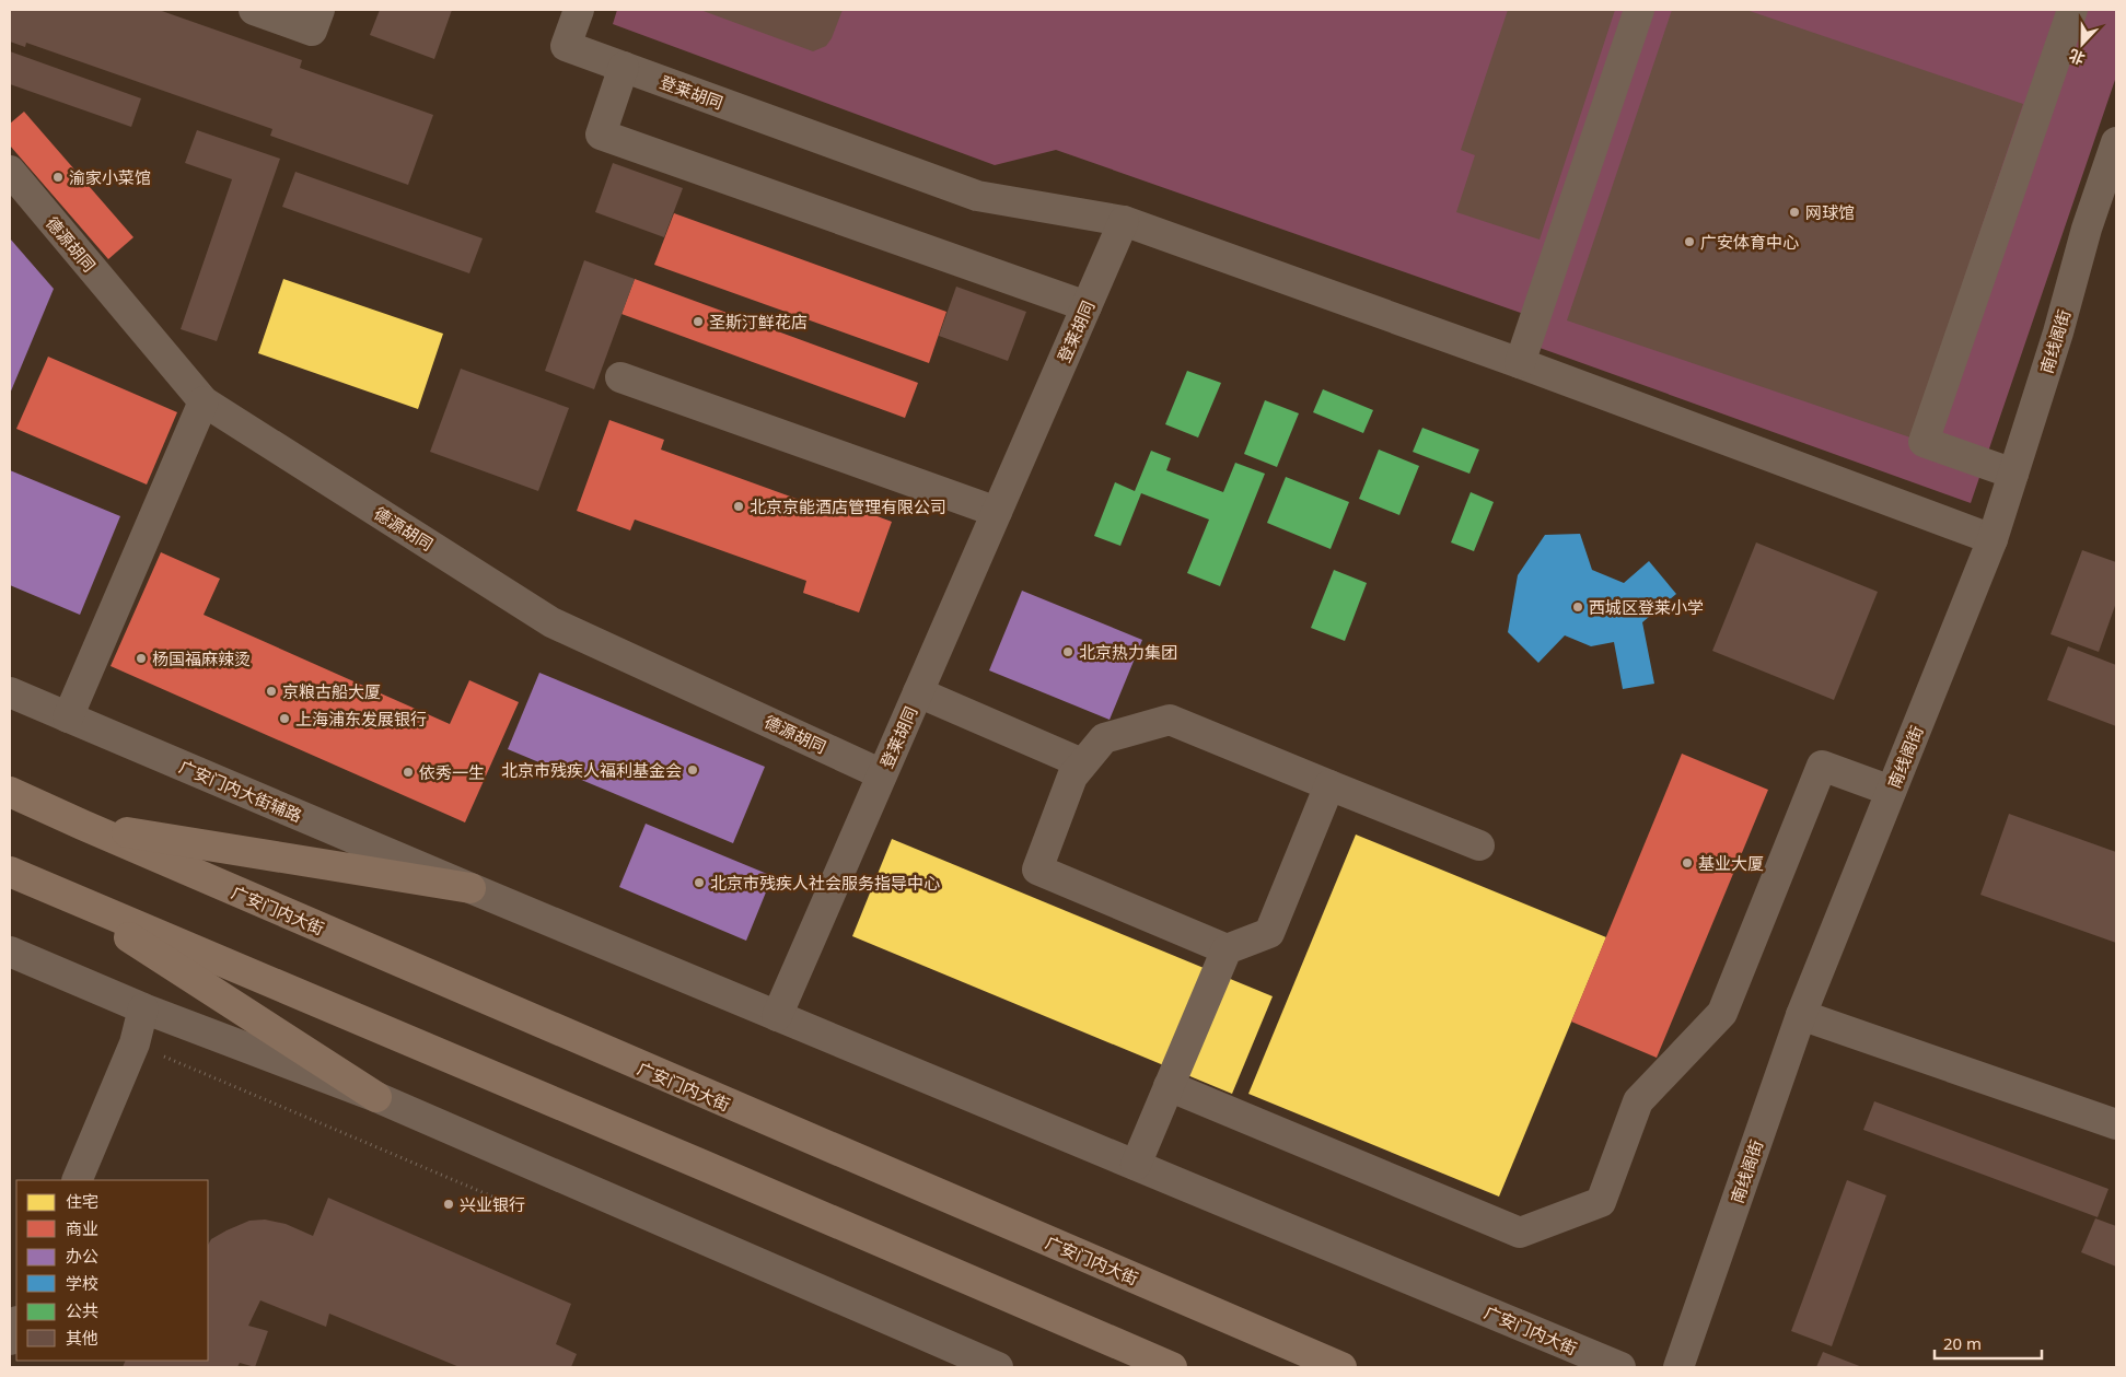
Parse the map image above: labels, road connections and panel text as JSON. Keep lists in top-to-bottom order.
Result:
{
  "streets": {
    "main road": ["广安门内大街"],
    "street": [
      "登莱胡同",
      "德源胡同",
      "南线阁街",
      "广安门内大街辅路"
    ]
  },
  "crossings": [
    ["登莱胡同", "德源胡同"],
    ["登莱胡同", "广安门内大街"],
    ["广安门内大街辅路", "广安门内大街"]
  ],
  "places": [
    "渝家小菜馆",
    "网球馆",
    "广安体育中心",
    "圣斯汀鲜花店",
    "北京京能酒店管理有限公司",
    "西城区登莱小学",
    "北京热力集团",
    "杨国福麻辣烫",
    "京粮古船大厦",
    "上海浦东发展银行",
    "北京市残疾人福利基金会",
    "依秀一生",
    "基业大厦",
    "北京市残疾人社会服务指导中心",
    "兴业银行"
  ],
  "legend": [
    "住宅",
    "商业",
    "办公",
    "学校",
    "公共",
    "其他"
  ],
  "scale_bar": "20 m",
  "north": "bottom"
}
